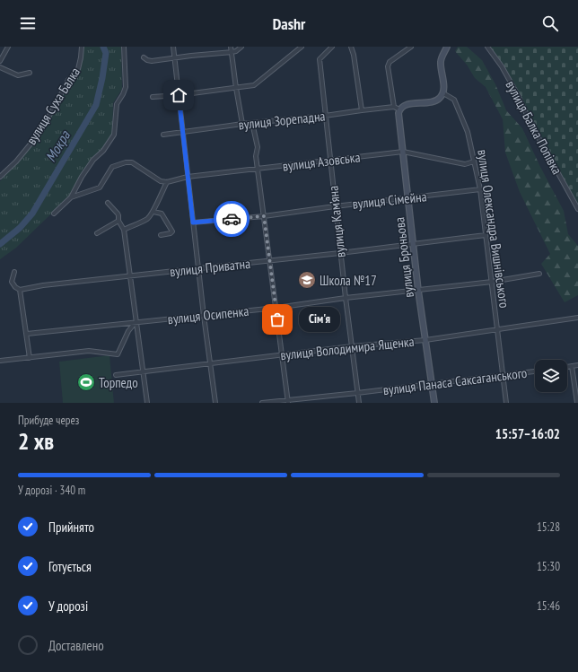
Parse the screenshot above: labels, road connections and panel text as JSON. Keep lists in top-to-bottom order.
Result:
{
  "streets": {
    "street": [
      "вулиця Суха Балка",
      "вулиця Зорепадна",
      "вулиця Балка Попівка",
      "вулиця Азовська",
      "вулиця Сімейна",
      "вулиця Кам’яна",
      "вулиця Олександра Вишнівського",
      "вулиця Броньова",
      "вулиця Приватна",
      "вулиця Осипенка",
      "вулиця Володимира Ященка",
      "вулиця Панаса Саксаганського"
    ]
  },
  "crossings": [
    ["вулиця Зорепадна", "вулиця Кам’яна"],
    ["вулиця Зорепадна", "вулиця Броньова"],
    ["вулиця Азовська", "вулиця Кам’яна"],
    ["вулиця Азовська", "вулиця Олександра Вишнівського"],
    ["вулиця Азовська", "вулиця Броньова"],
    ["вулиця Сімейна", "вулиця Кам’яна"],
    ["вулиця Сімейна", "вулиця Олександра Вишнівського"],
    ["вулиця Сімейна", "вулиця Броньова"],
    ["вулиця Кам’яна", "вулиця Приватна"],
    ["вулиця Кам’яна", "вулиця Осипенка"],
    ["вулиця Кам’яна", "вулиця Володимира Ященка"],
    ["вулиця Кам’яна", "вулиця Панаса Саксаганського"],
    ["вулиця Олександра Вишнівського", "вулиця Приватна"],
    ["вулиця Олександра Вишнівського", "вулиця Осипенка"],
    ["вулиця Олександра Вишнівського", "вулиця Володимира Ященка"],
    ["вулиця Олександра Вишнівського", "вулиця Панаса Саксаганського"],
    ["вулиця Броньова", "вулиця Приватна"],
    ["вулиця Броньова", "вулиця Осипенка"],
    ["вулиця Броньова", "вулиця Володимира Ященка"],
    ["вулиця Броньова", "вулиця Панаса Саксаганського"]
  ],
  "water": ["Мокра"],
  "places": {
    "school or university": ["Школа №17"],
    "other": ["Сім'я"],
    "sports": ["Торпедо"]
  },
  "page": {
    "header": "Dashr",
    "bubble": "Сім'я",
    "heading": ["2 хв", "Прибуде через", "15:57–16:02"],
    "bar": "У дорозі · 340 m",
    "list": [
      ["Прийнято", "15:28"],
      ["Готується", "15:30"],
      ["У дорозі", "15:46"],
      "Доставлено"
    ]
  }
}
